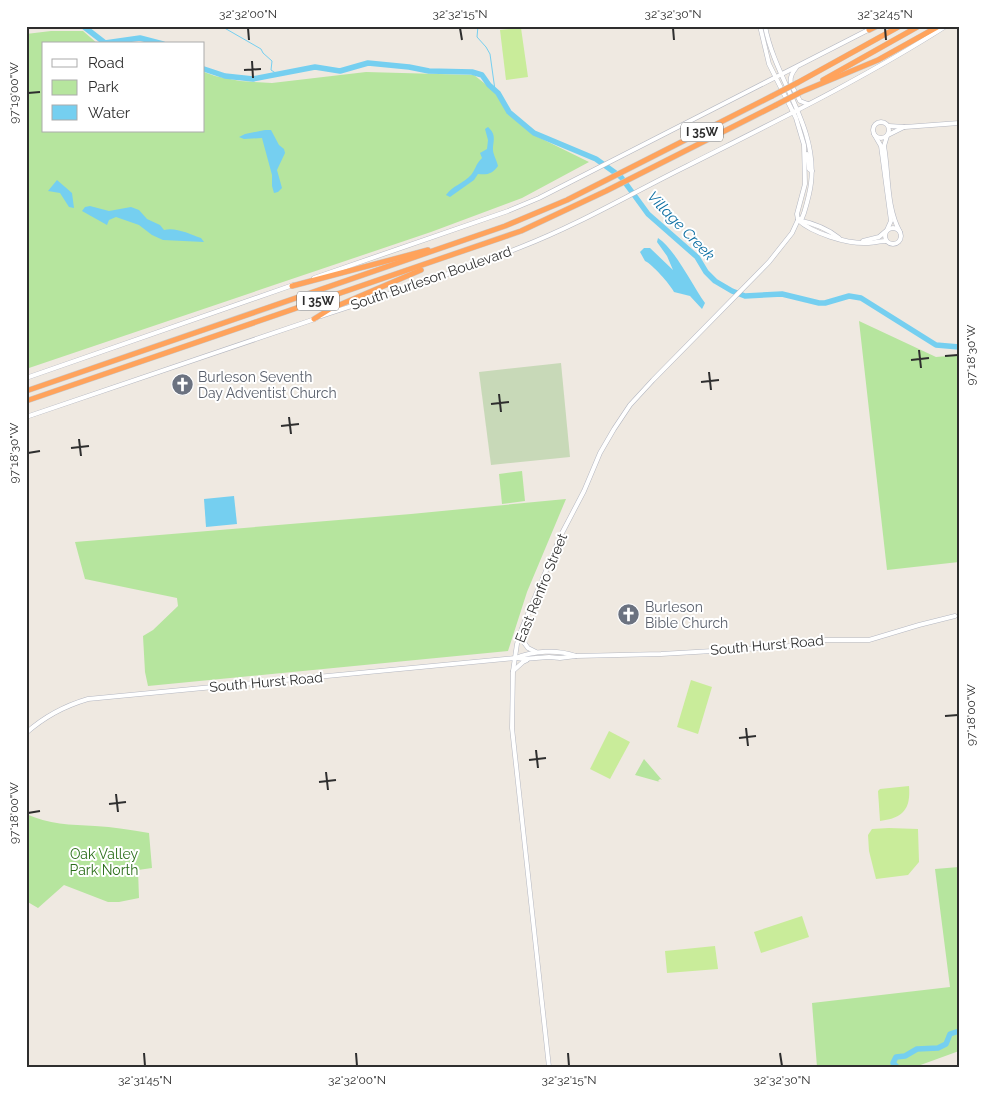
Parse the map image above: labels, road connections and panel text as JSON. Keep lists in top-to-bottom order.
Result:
{
  "streets": {
    "highway": ["I 35W"],
    "main road": ["South Burleson Boulevard", "East Renfro Street", "South Hurst Road"]
  },
  "crossings": [
    ["South Burleson Boulevard", "East Renfro Street"],
    ["East Renfro Street", "South Hurst Road"]
  ],
  "water": ["Village Creek"],
  "parks": ["Oak Valley Park North"],
  "places": {
    "church": ["Burleson Seventh Day Adventist Church", "Burleson Bible Church"]
  },
  "legend": ["Road", "Park", "Water"],
  "coordinates": [
    "32°32'00\"N",
    "32°32'15\"N",
    "32°32'30\"N",
    "32°32'45\"N",
    "97°19'00\"W",
    "97°18'30\"W",
    "97°18'00\"W",
    "32°31'45\"N"
  ]
}
